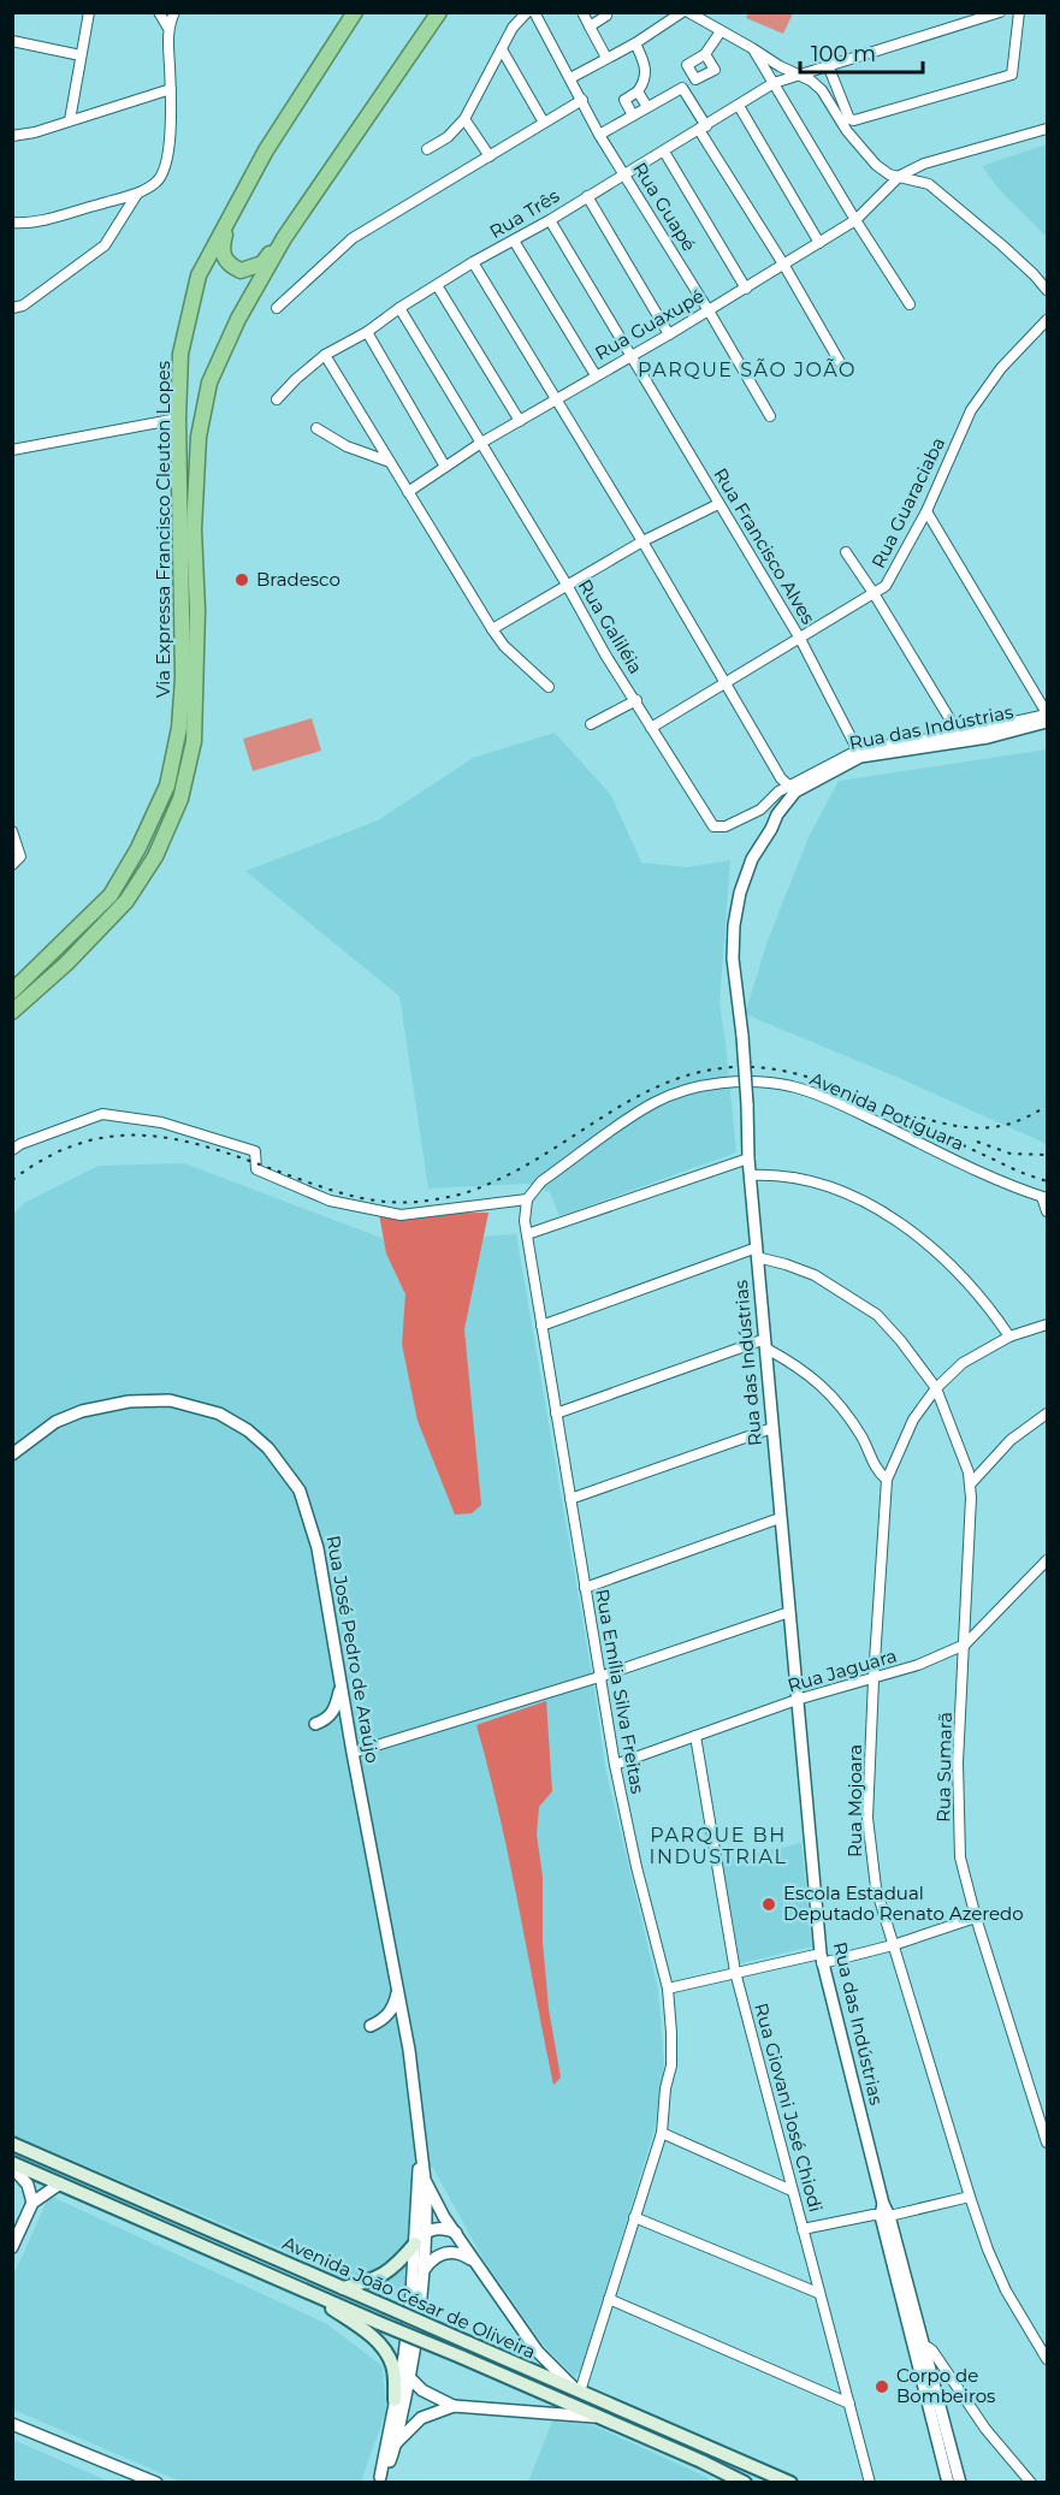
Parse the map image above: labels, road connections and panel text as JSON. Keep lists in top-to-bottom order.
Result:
{
  "streets": {
    "highway": ["Via Expressa Francisco Cleuton Lopes"],
    "main road": ["Avenida João César de Oliveira"],
    "street": [
      "Rua Guapé",
      "Rua Três",
      "Rua Guaxupé",
      "Rua Guaraciaba",
      "Rua Francisco Alves",
      "Rua Galiléia",
      "Rua das Indústrias",
      "Avenida Potiguara",
      "Rua José Pedro de Araújo",
      "Rua Jaguara",
      "Rua Emília Silva Freitas",
      "Rua Sumarã",
      "Rua Mojoara",
      "Rua Giovani José Chiodi"
    ]
  },
  "crossings": [
    ["Rua Guapé", "Rua Três"],
    ["Rua Guapé", "Rua Guaxupé"],
    ["Rua Três", "Rua Francisco Alves"],
    ["Rua Três", "Rua Galiléia"],
    ["Rua Guaxupé", "Rua Francisco Alves"],
    ["Rua Guaxupé", "Rua Galiléia"],
    ["Rua Guaraciaba", "Rua Francisco Alves"],
    ["Rua Guaraciaba", "Rua Galiléia"],
    ["Rua Francisco Alves", "Rua das Indústrias"],
    ["Rua das Indústrias", "Rua Jaguara"],
    ["Avenida Potiguara", "Rua Emília Silva Freitas"],
    ["Rua José Pedro de Araújo", "Rua Emília Silva Freitas"],
    ["Rua José Pedro de Araújo", "Avenida João César de Oliveira"],
    ["Rua Jaguara", "Rua Emília Silva Freitas"],
    ["Rua Jaguara", "Rua Sumarã"],
    ["Rua Jaguara", "Rua Mojoara"],
    ["Rua Jaguara", "Rua Giovani José Chiodi"],
    ["Rua Emília Silva Freitas", "Avenida João César de Oliveira"]
  ],
  "districts": ["PARQUE SÃO JOÃO", "PARQUE BH INDUSTRIAL"],
  "places": ["Bradesco", "Escola Estadual Deputado Renato Azeredo", "Corpo de Bombeiros"],
  "scale_bar": "100 m"
}
